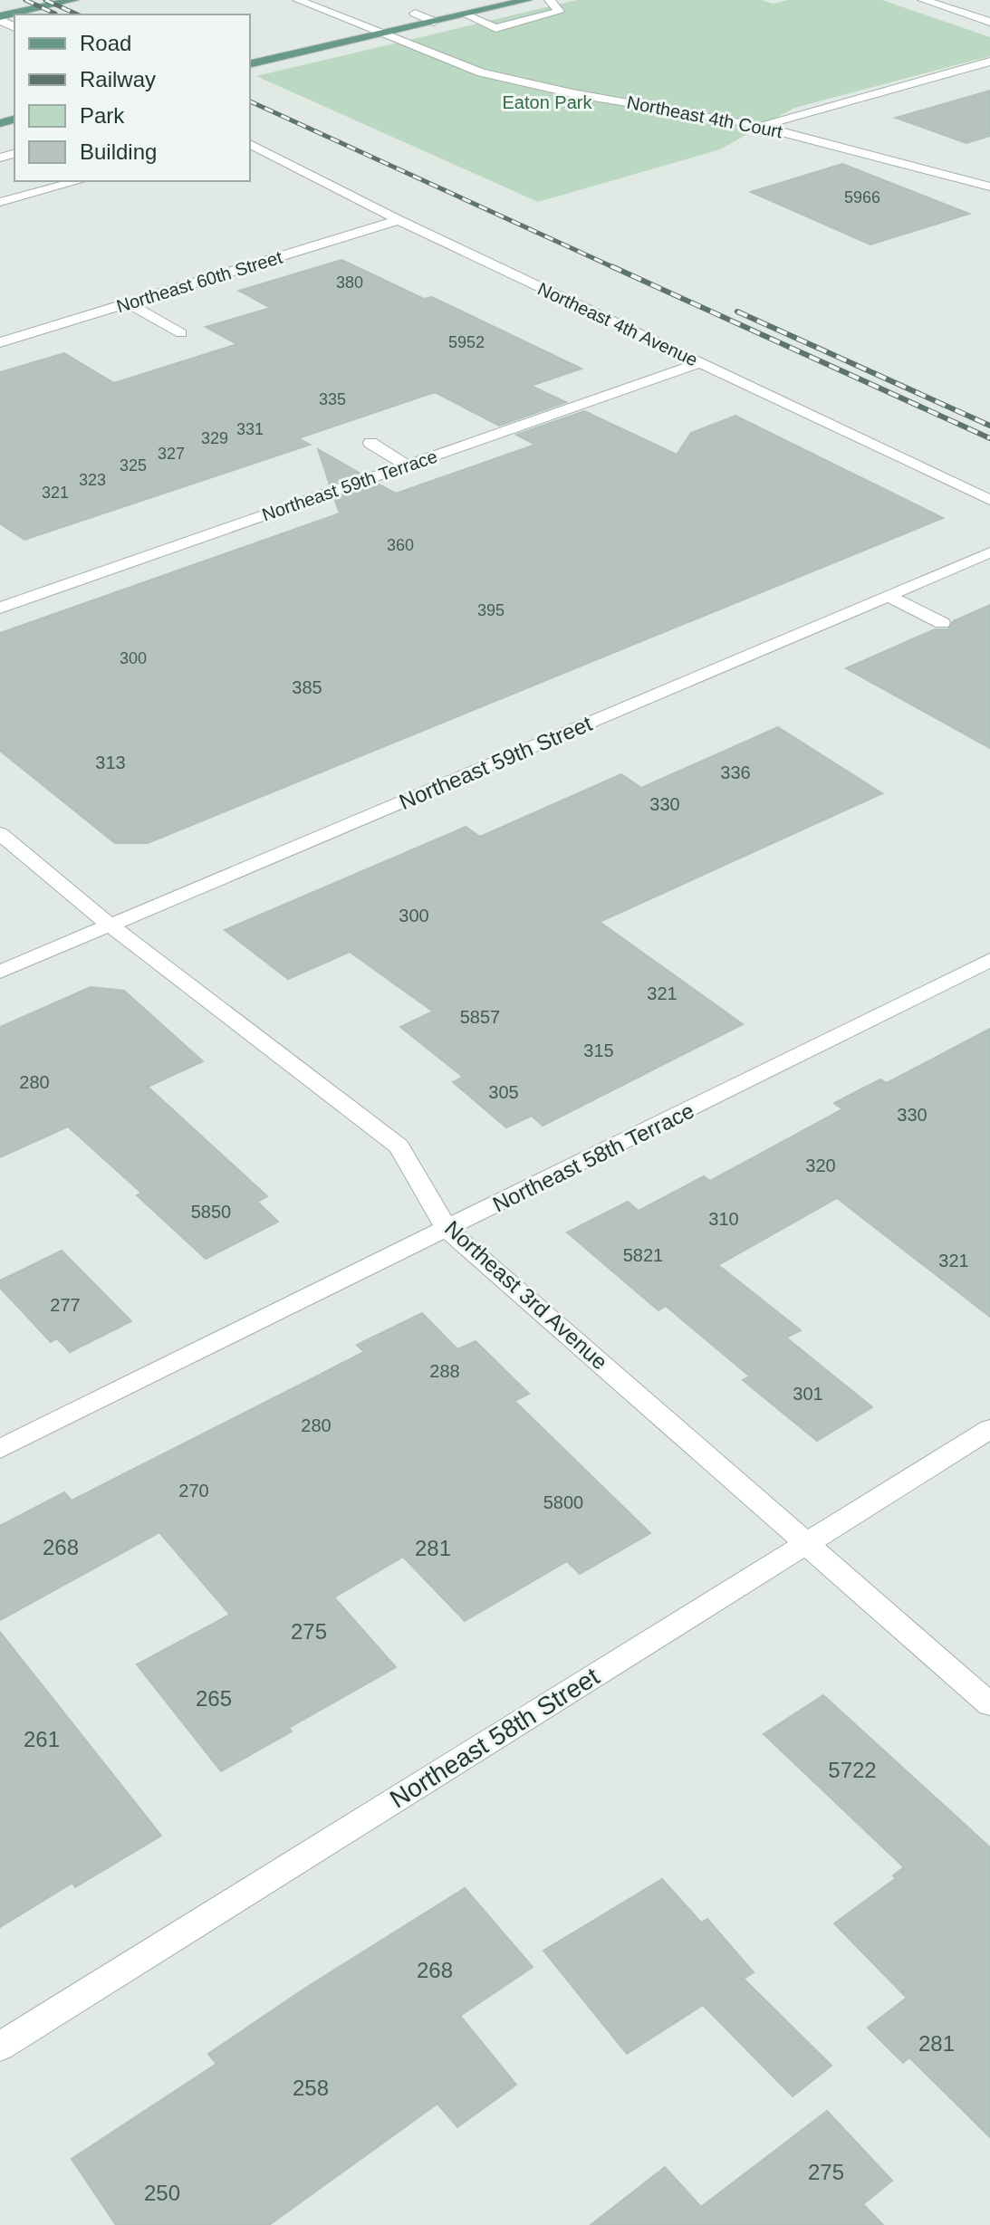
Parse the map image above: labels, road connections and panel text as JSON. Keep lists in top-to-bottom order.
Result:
{
  "streets": {
    "street": [
      "Northeast 4th Court",
      "Northeast 60th Street",
      "Northeast 4th Avenue",
      "Northeast 59th Terrace",
      "Northeast 59th Street",
      "Northeast 58th Terrace",
      "Northeast 3rd Avenue",
      "Northeast 58th Street"
    ]
  },
  "crossings": [
    ["Northeast 60th Street", "Northeast 4th Avenue"],
    ["Northeast 4th Avenue", "Northeast 59th Terrace"],
    ["Northeast 59th Street", "Northeast 3rd Avenue"],
    ["Northeast 58th Terrace", "Northeast 3rd Avenue"],
    ["Northeast 3rd Avenue", "Northeast 58th Street"]
  ],
  "parks": ["Eaton Park"],
  "house_numbers": [
    "5966",
    "380",
    "5952",
    "335",
    "331",
    "329",
    "327",
    "325",
    "323",
    "321",
    "360",
    "395",
    "300",
    "385",
    "313",
    "336",
    "330",
    "300",
    "321",
    "5857",
    "315",
    "280",
    "305",
    "330",
    "320",
    "5850",
    "310",
    "5821",
    "321",
    "277",
    "288",
    "301",
    "280",
    "270",
    "5800",
    "268",
    "281",
    "275",
    "265",
    "261",
    "5722",
    "268",
    "281",
    "258",
    "275",
    "250"
  ],
  "legend": [
    "Road",
    "Railway",
    "Park",
    "Building"
  ]
}
